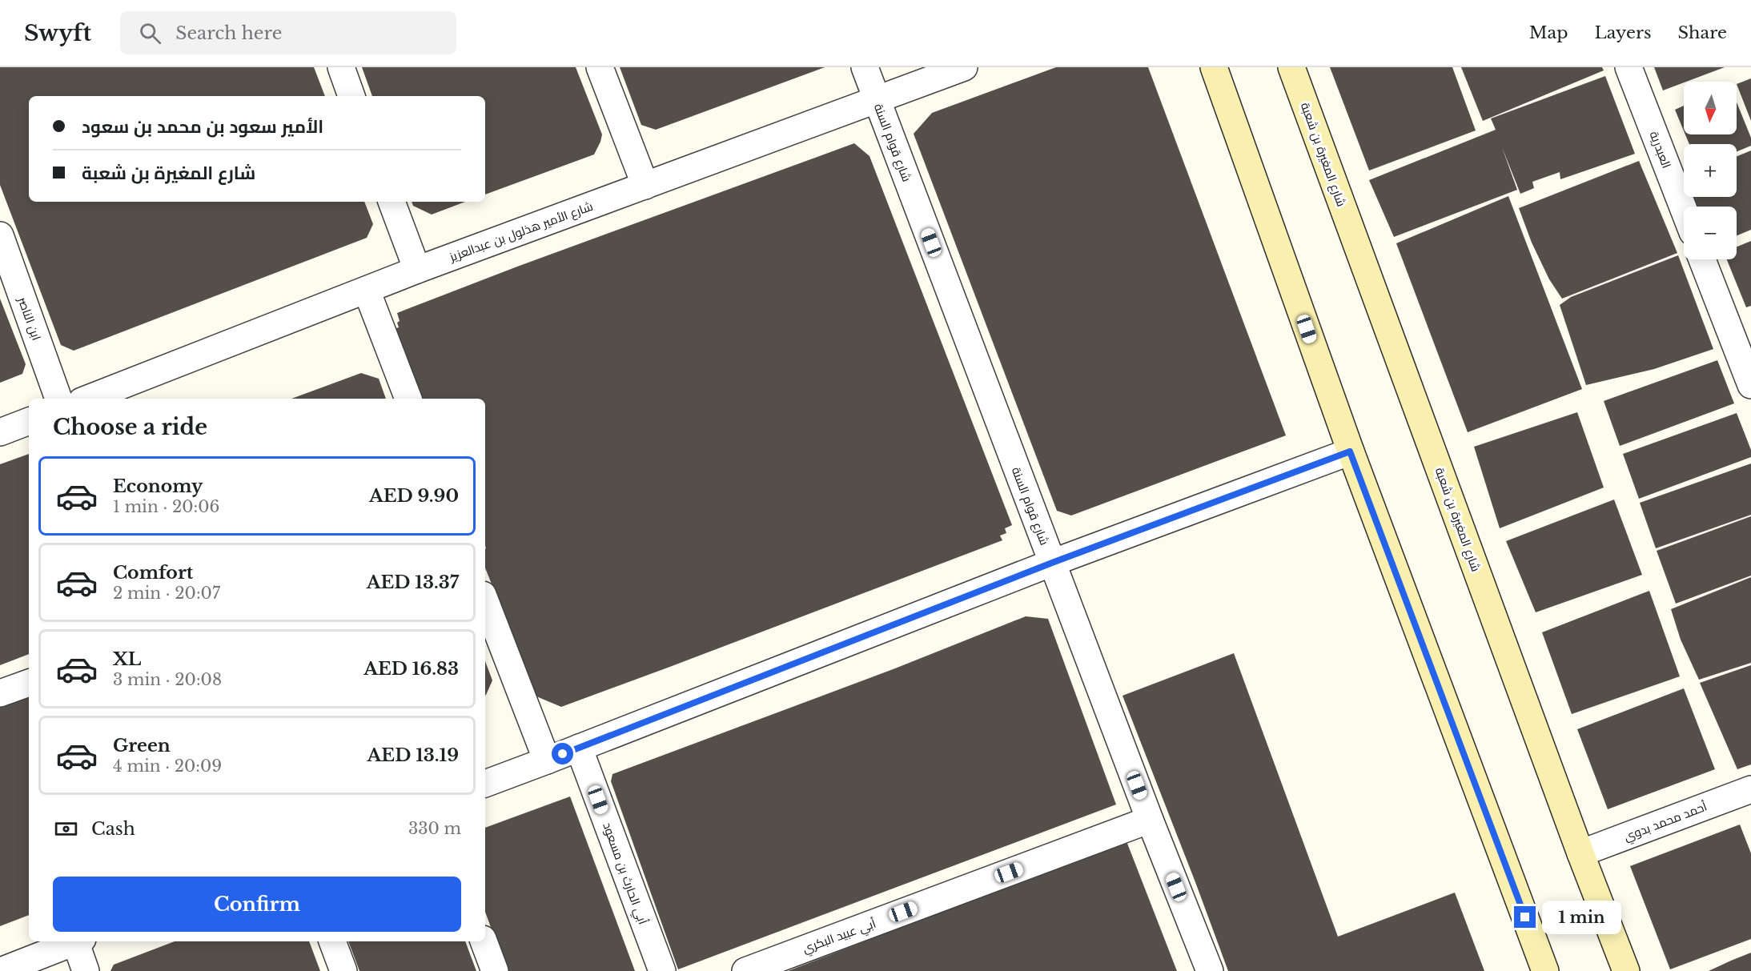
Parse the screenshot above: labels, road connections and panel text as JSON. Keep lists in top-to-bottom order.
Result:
{
  "streets": {
    "street": [
      "شارع قوام السنة",
      "العبدرية",
      "شارع المغيرة بن شعبة",
      "شارع الأمير هذلول بن عبدالعزيز",
      "ابن الناصر",
      "أحمد محمد بدوي",
      "أبي الحارث بن مسعود",
      "أبي عبيد البكري"
    ]
  },
  "crossings": [
    ["شارع قوام السنة", "شارع الأمير هذلول بن عبدالعزيز"],
    ["شارع قوام السنة", "أبي عبيد البكري"],
    ["شارع المغيرة بن شعبة", "أحمد محمد بدوي"]
  ],
  "north": "bottom",
  "page": {
    "header": "Swyft",
    "search": "Search here",
    "nav": ["Map", "Layers", "Share"],
    "map_buttons": ["+", "−"],
    "banner": ["الأمير سعود بن محمد بن سعود", "شارع المغيرة بن شعبة"],
    "heading": "Choose a ride",
    "list": [
      {
        "name": "Economy",
        "note": "1 min · 20:06",
        "value": "AED 9.90"
      },
      {
        "name": "Comfort",
        "note": "2 min · 20:07",
        "value": "AED 13.37"
      },
      {
        "name": "XL",
        "note": "3 min · 20:08",
        "value": "AED 16.83"
      },
      {
        "name": "Green",
        "note": "4 min · 20:09",
        "value": "AED 13.19"
      }
    ],
    "pay": ["Cash", "330 m"],
    "buttons": "Confirm",
    "bubble": "1 min"
  }
}
